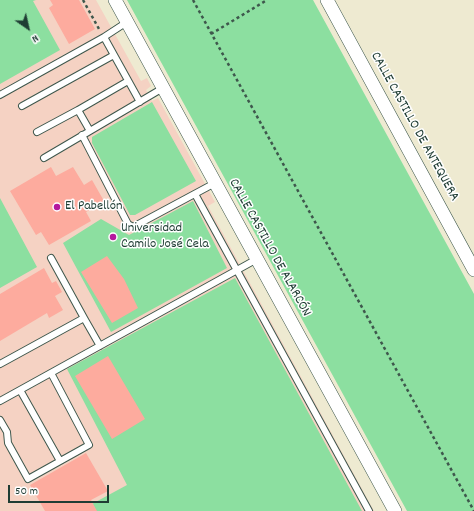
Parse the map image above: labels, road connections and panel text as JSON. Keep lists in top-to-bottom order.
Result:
{
  "streets": {
    "street": ["CALLE CASTILLO DE ANTEQUERA", "CALLE CASTILLO DE ALARCÓN"]
  },
  "places": ["El Pabellón", "Universidad Camilo José Cela"],
  "scale_bar": "50 m",
  "north": "bottom right"
}
